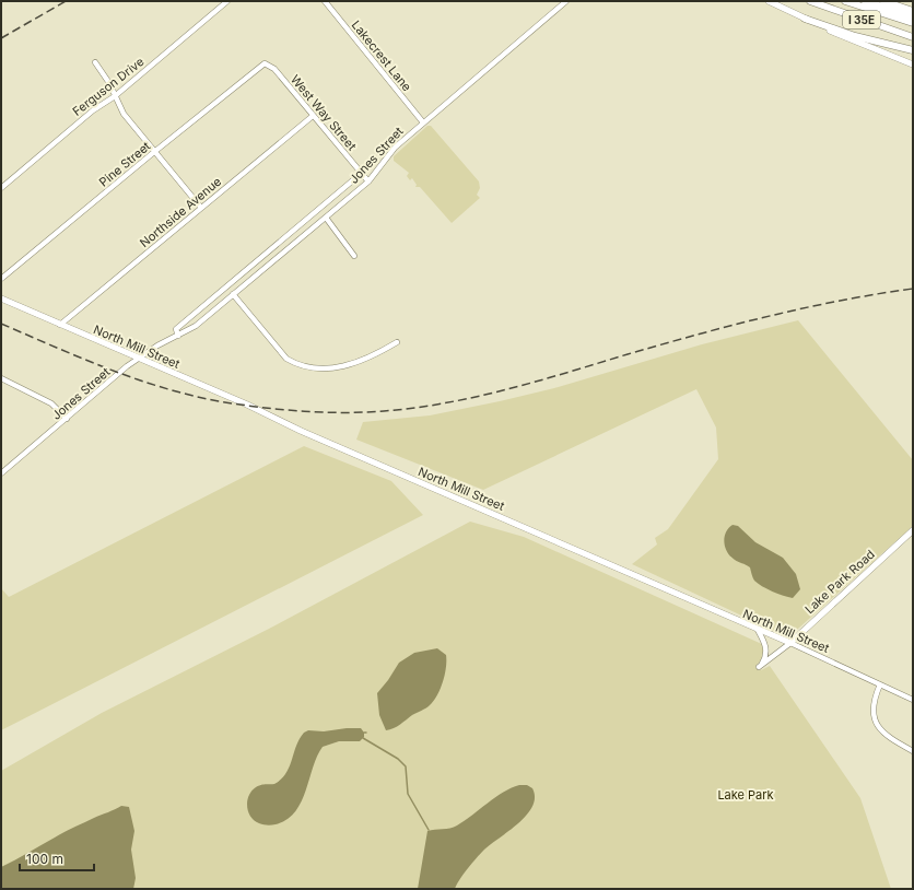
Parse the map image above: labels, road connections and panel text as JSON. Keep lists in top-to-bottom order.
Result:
{
  "streets": {
    "highway": ["I 35E"],
    "main road": ["North Mill Street", "Lake Park Road"],
    "street": [
      "Lakecrest Lane",
      "Ferguson Drive",
      "West Way Street",
      "Jones Street",
      "Pine Street",
      "Northside Avenue"
    ]
  },
  "crossings": [
    ["Lakecrest Lane", "Jones Street"],
    ["West Way Street", "Jones Street"],
    ["West Way Street", "Pine Street"],
    ["West Way Street", "Northside Avenue"],
    ["Jones Street", "North Mill Street"],
    ["Northside Avenue", "North Mill Street"],
    ["North Mill Street", "Lake Park Road"]
  ],
  "parks": ["Lake Park"],
  "scale_bar": "100 m"
}
